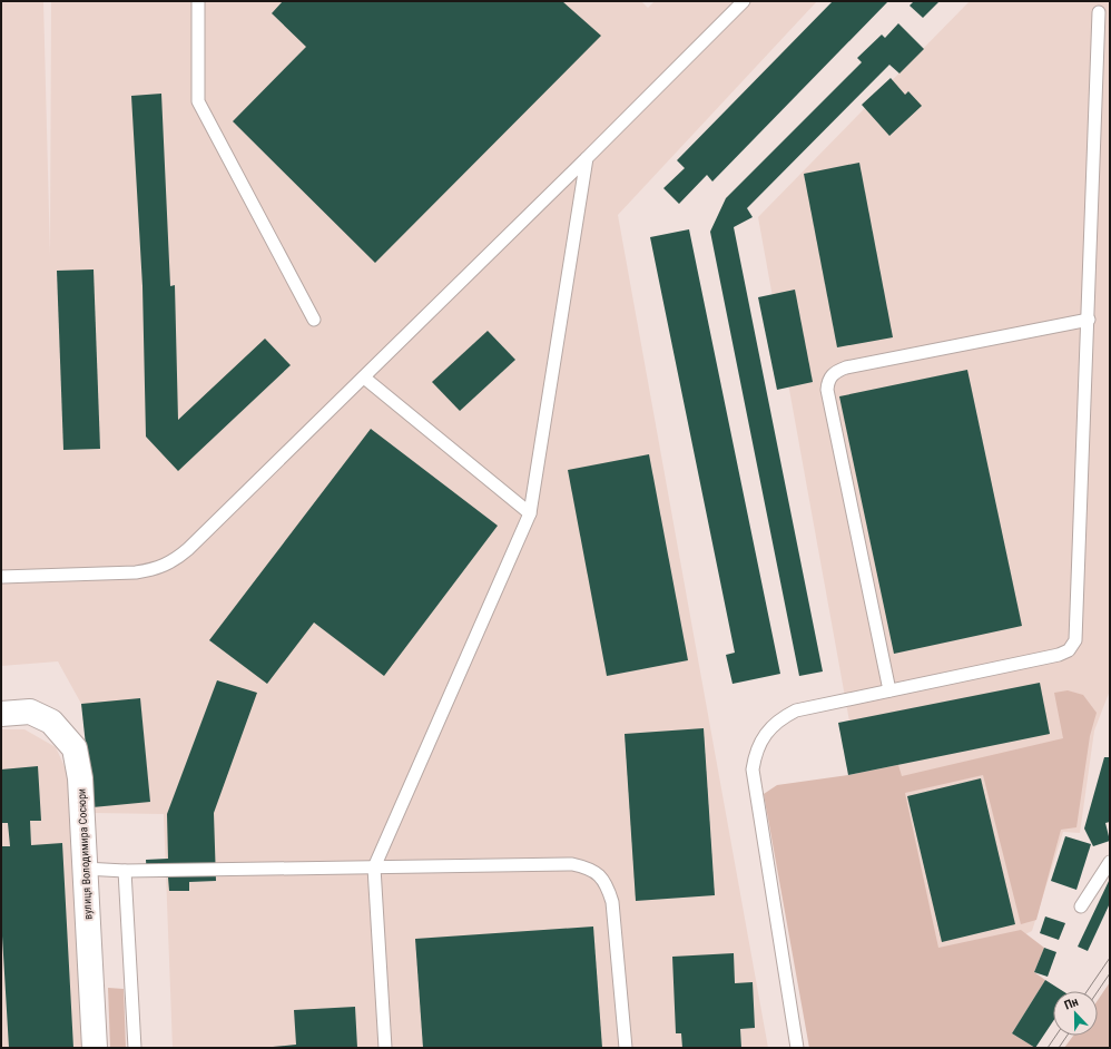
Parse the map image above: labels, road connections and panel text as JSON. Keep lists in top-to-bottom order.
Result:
{
  "streets": {
    "street": ["вулиця Володимира Сосюри"]
  },
  "north": "top"
}
